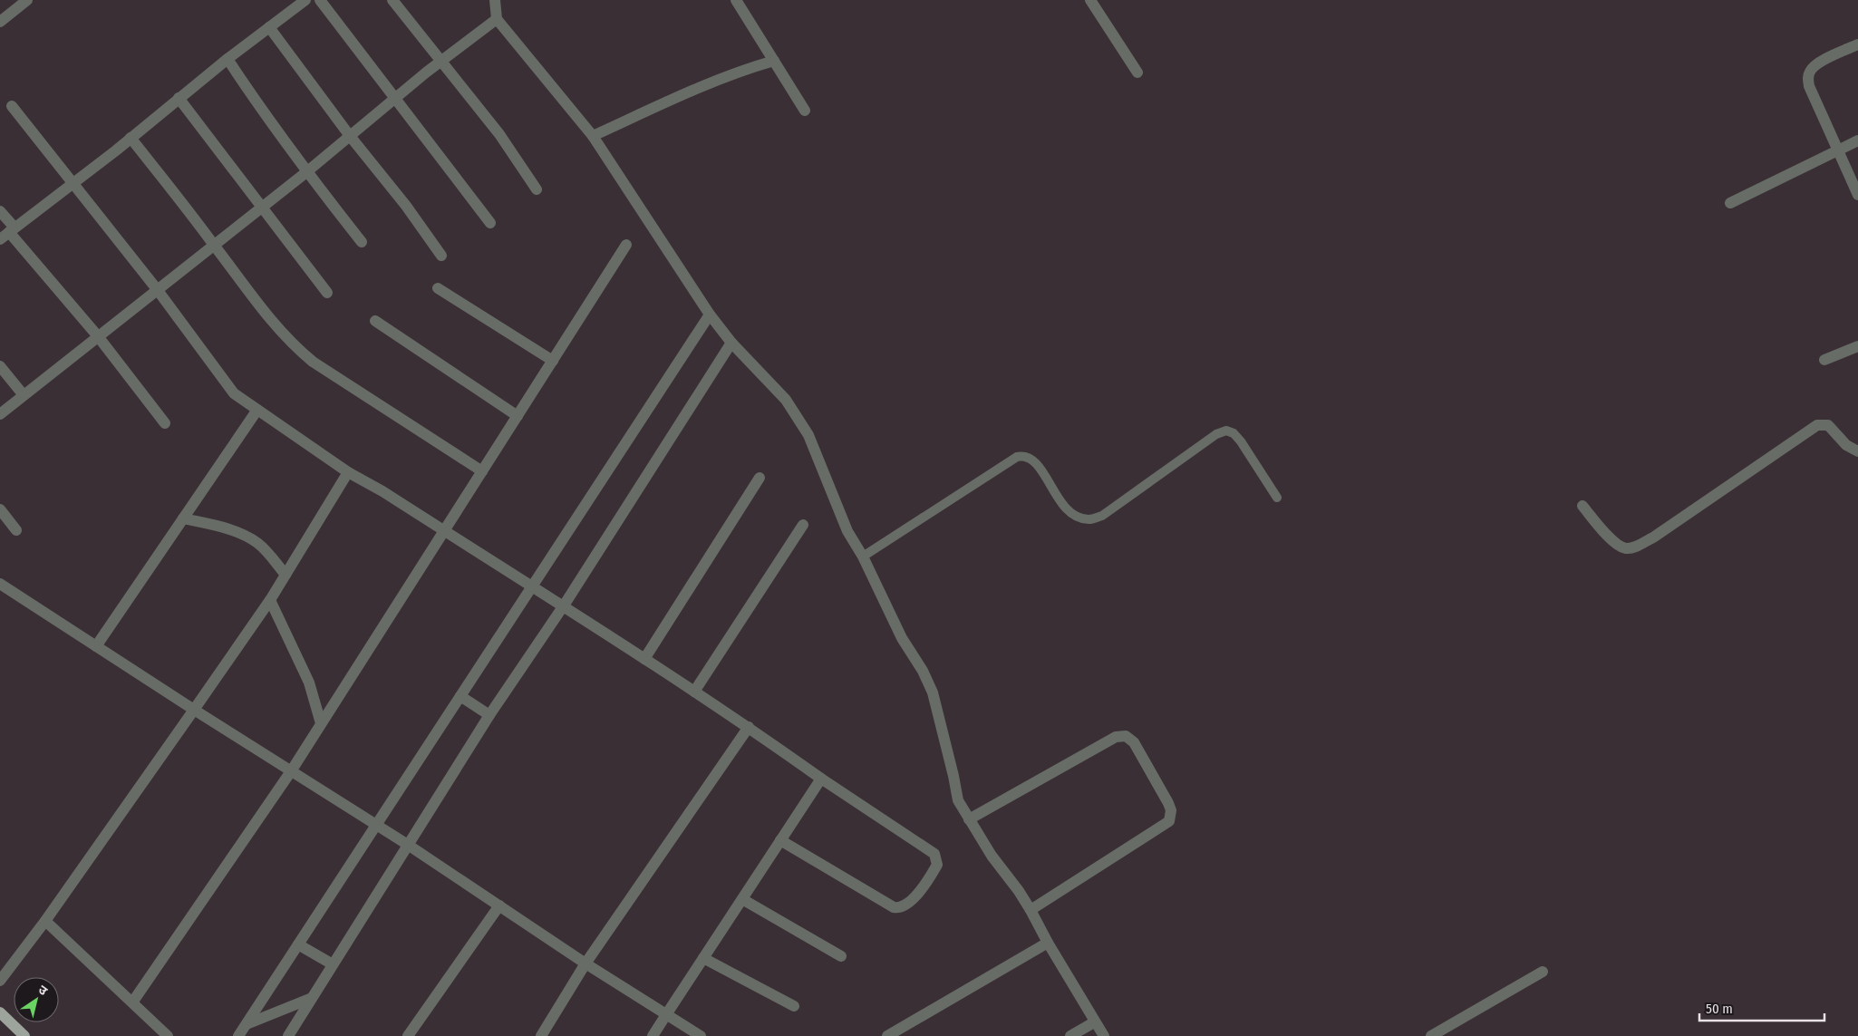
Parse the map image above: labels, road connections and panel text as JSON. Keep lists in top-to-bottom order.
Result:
{
  "scale_bar": "50 m",
  "north": "top right"
}
